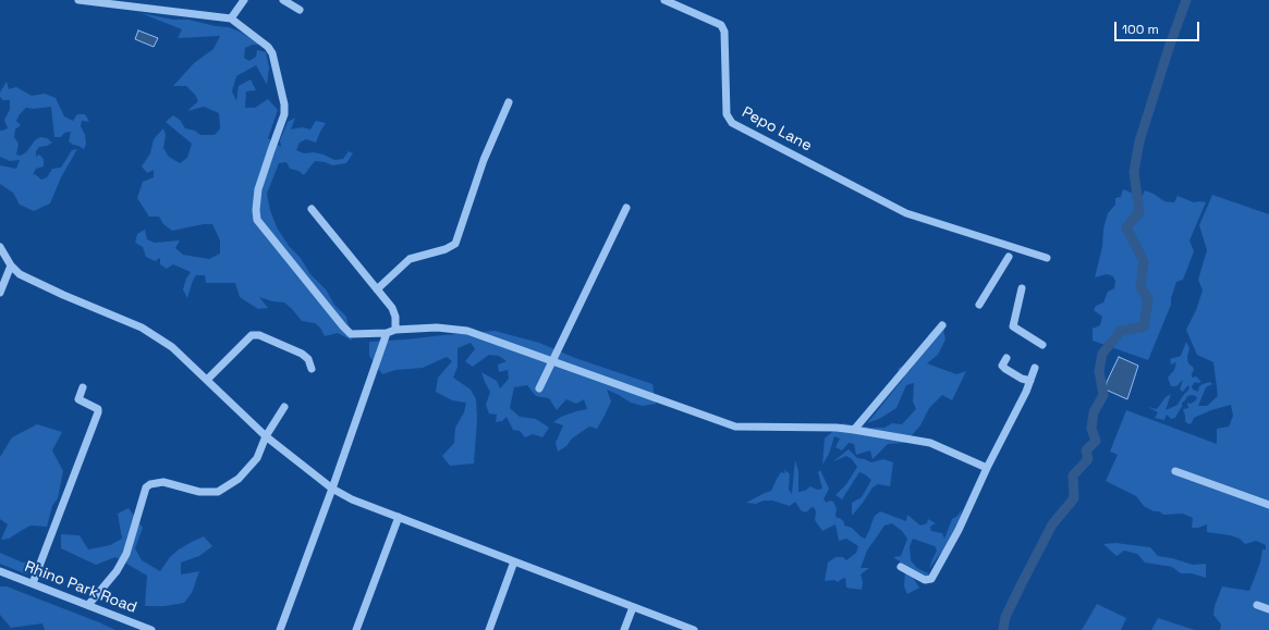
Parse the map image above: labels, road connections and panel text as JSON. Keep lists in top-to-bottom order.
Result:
{
  "streets": {
    "street": ["Pepo Lane", "Rhino Park Road"]
  },
  "scale_bar": "100 m"
}
